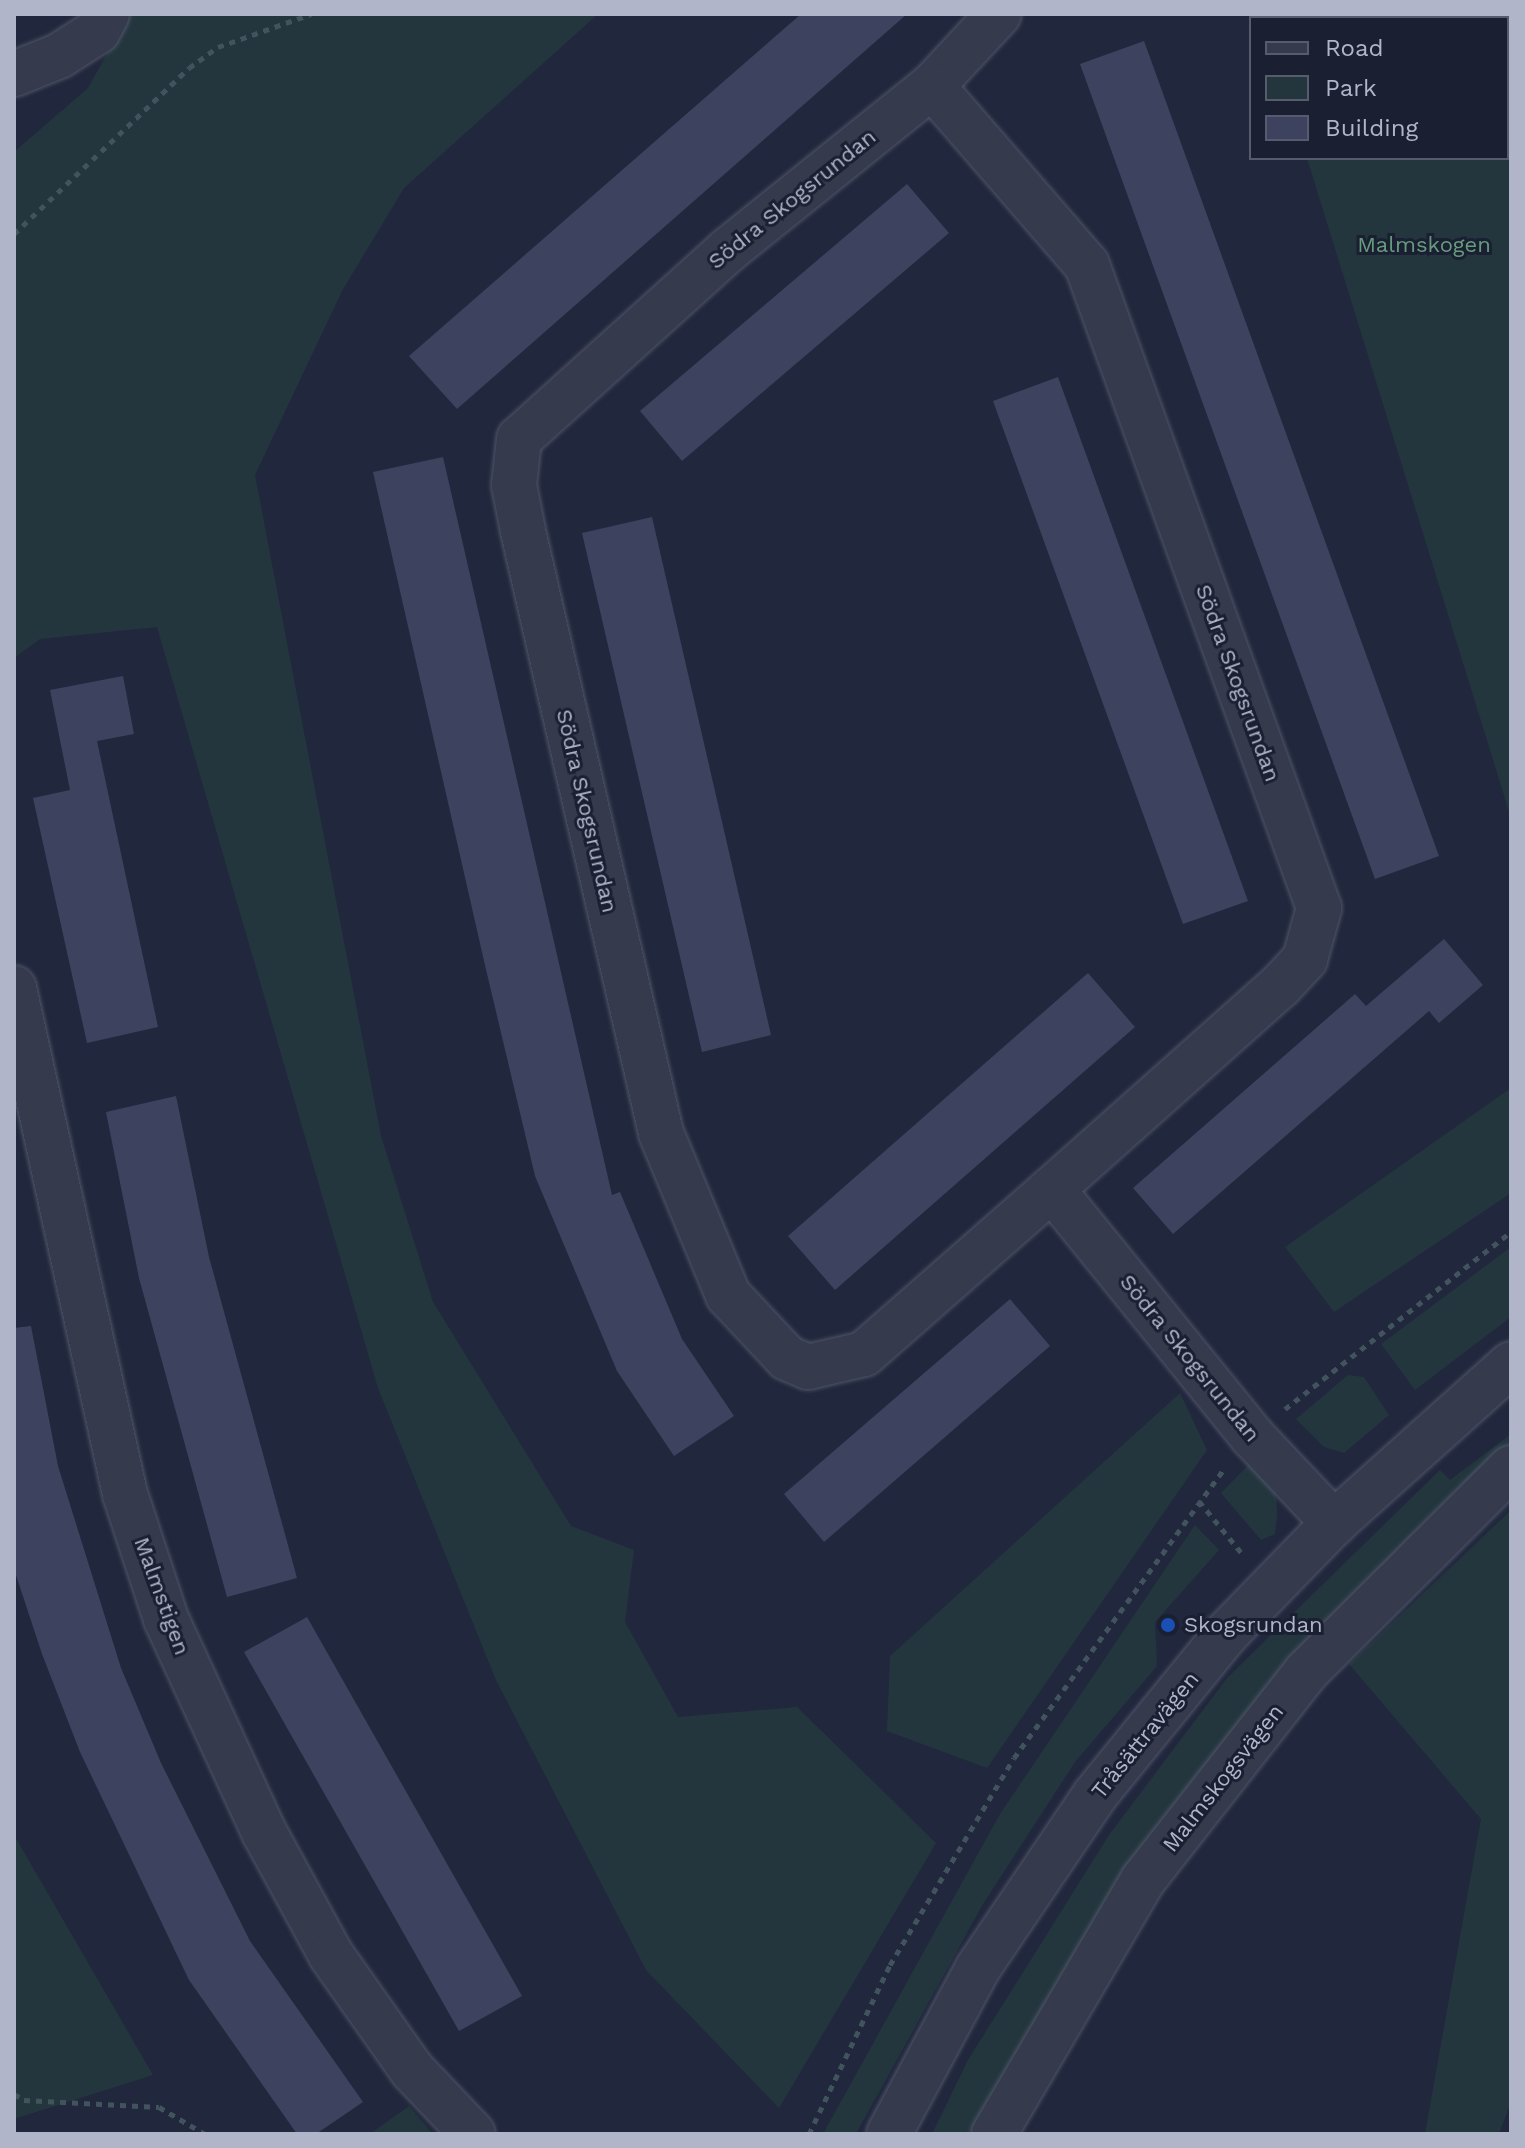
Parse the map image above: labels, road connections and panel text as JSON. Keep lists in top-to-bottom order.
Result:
{
  "streets": {
    "street": [
      "Södra Skogsrundan",
      "Malmstigen",
      "Tråsättravägen",
      "Malmskogsvägen"
    ]
  },
  "crossings": [
    ["Södra Skogsrundan", "Tråsättravägen"]
  ],
  "parks": ["Malmskogen"],
  "places": ["Skogsrundan"],
  "legend": ["Road", "Park", "Building"]
}
